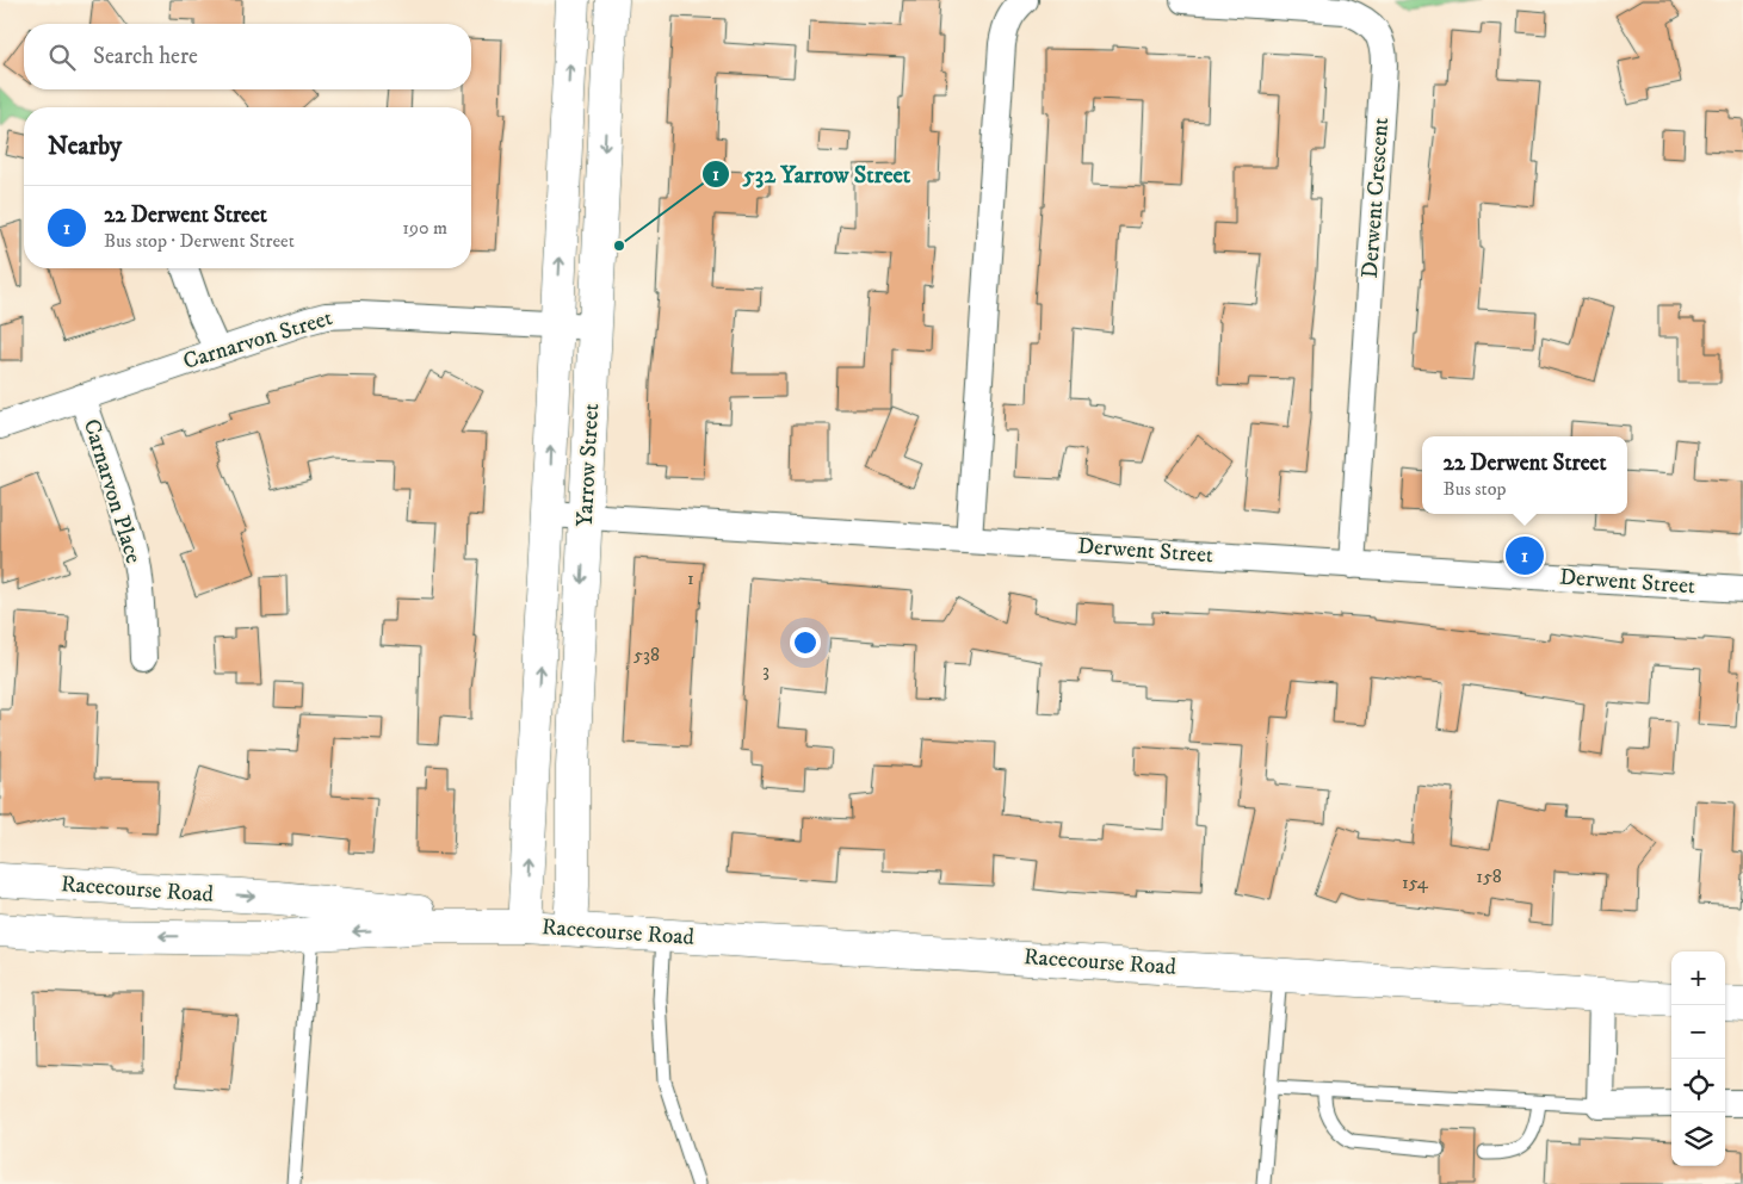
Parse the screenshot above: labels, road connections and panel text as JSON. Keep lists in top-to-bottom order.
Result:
{
  "streets": {
    "street": [
      "Derwent Crescent",
      "Carnarvon Street",
      "Yarrow Street",
      "Carnarvon Place",
      "Derwent Street",
      "Racecourse Road"
    ]
  },
  "crossings": [
    ["Derwent Crescent", "Derwent Street"],
    ["Carnarvon Street", "Yarrow Street"],
    ["Carnarvon Street", "Carnarvon Place"],
    ["Yarrow Street", "Derwent Street"],
    ["Yarrow Street", "Racecourse Road"]
  ],
  "places": ["532 Yarrow Street"],
  "house_numbers": [
    "1",
    "538",
    "3",
    "158",
    "154"
  ],
  "page": {
    "search": "Search here",
    "heading": "Nearby",
    "list": [
      {
        "mark": "1",
        "name": "22 Derwent Street",
        "note": "Bus stop · Derwent Street",
        "value": "190 m"
      }
    ],
    "popup": ["22 Derwent Street", "Bus stop"],
    "pins": "1",
    "map_buttons": ["+", "−"]
  }
}
